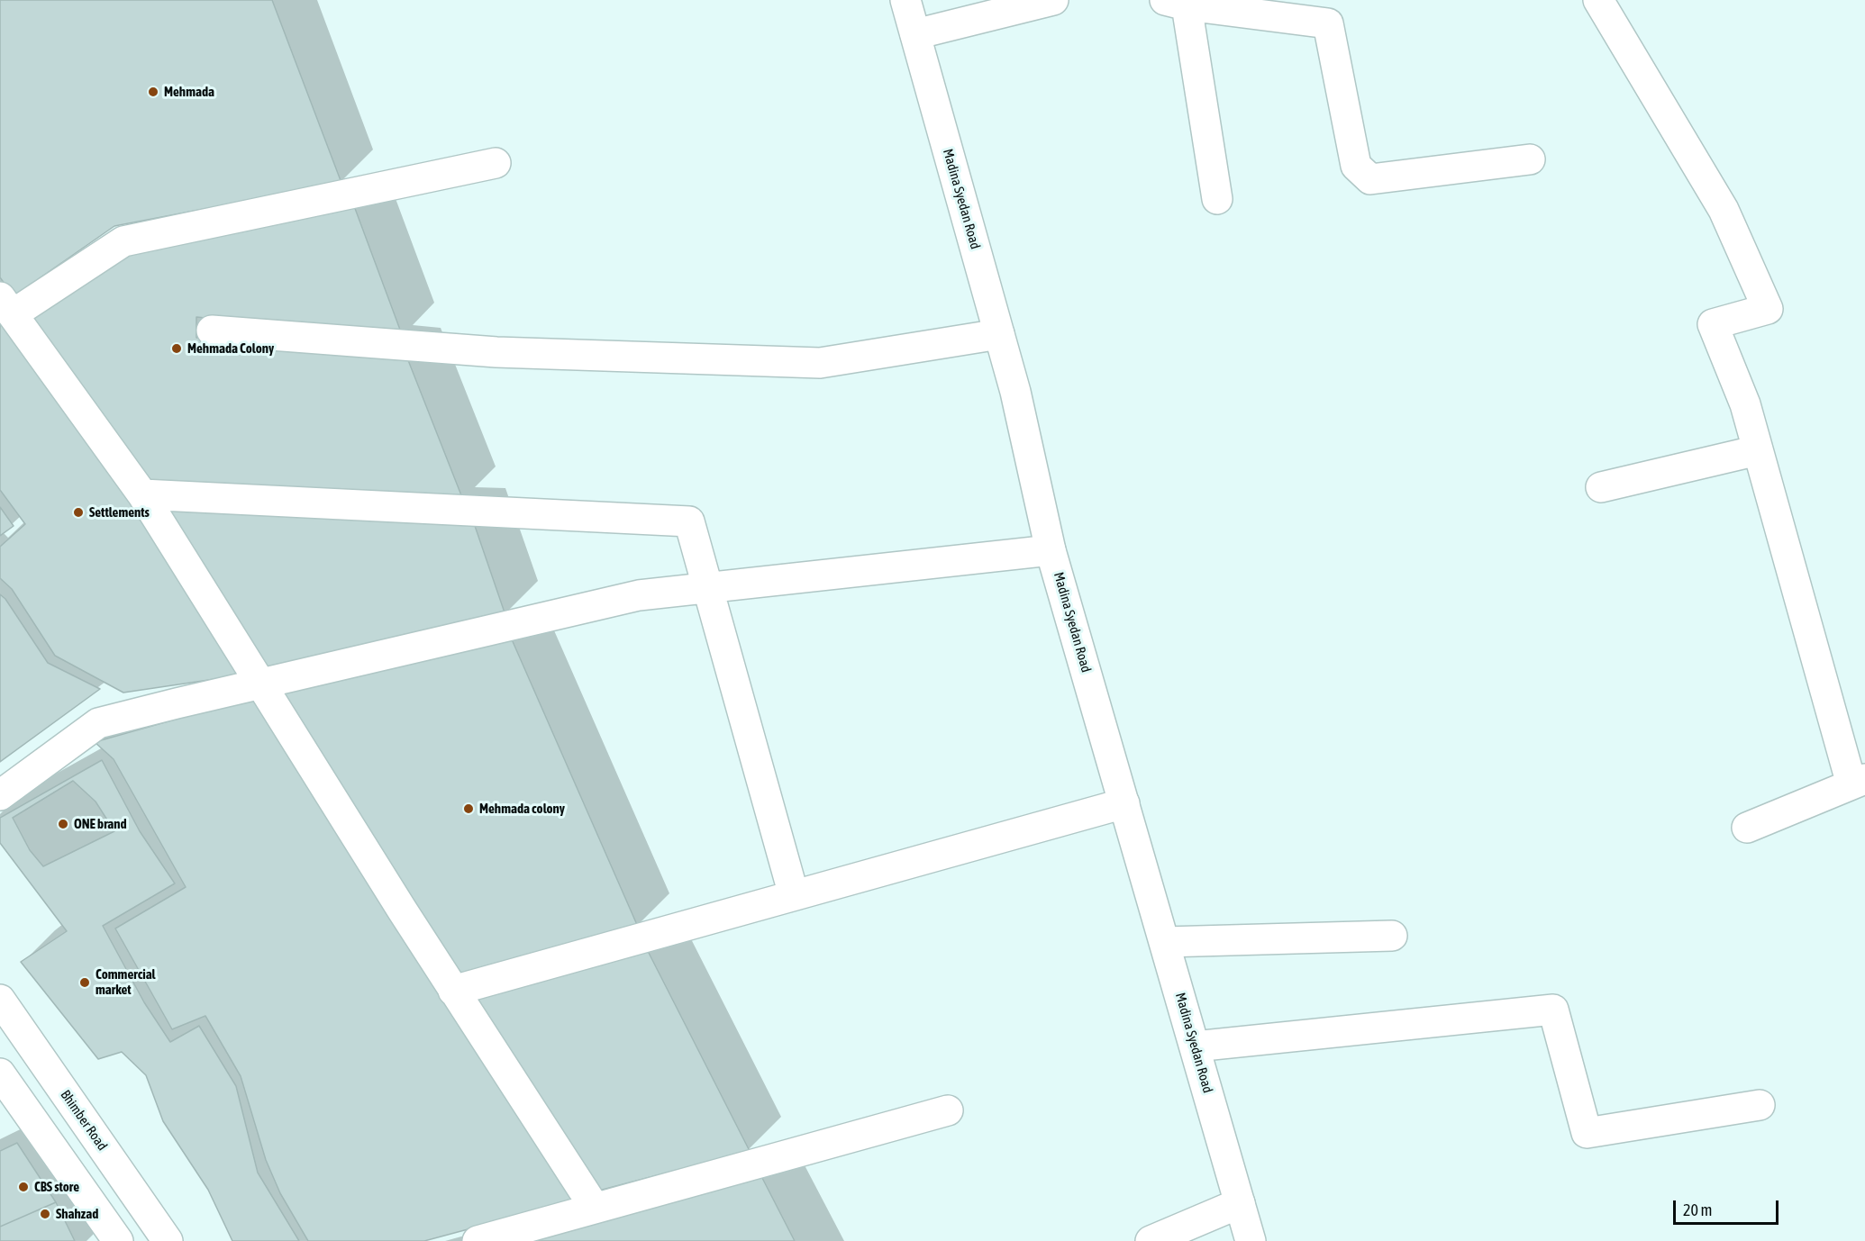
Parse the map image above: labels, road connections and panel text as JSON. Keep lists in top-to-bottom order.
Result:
{
  "streets": {
    "street": ["Madina Syedan Road", "Bhimber Road"]
  },
  "places": [
    "Mehmada",
    "Mehmada Colony",
    "Settlements",
    "Mehmada colony",
    "ONE brand",
    "Commercial market",
    "CBS store",
    "Shahzad"
  ],
  "scale_bar": "20 m"
}
